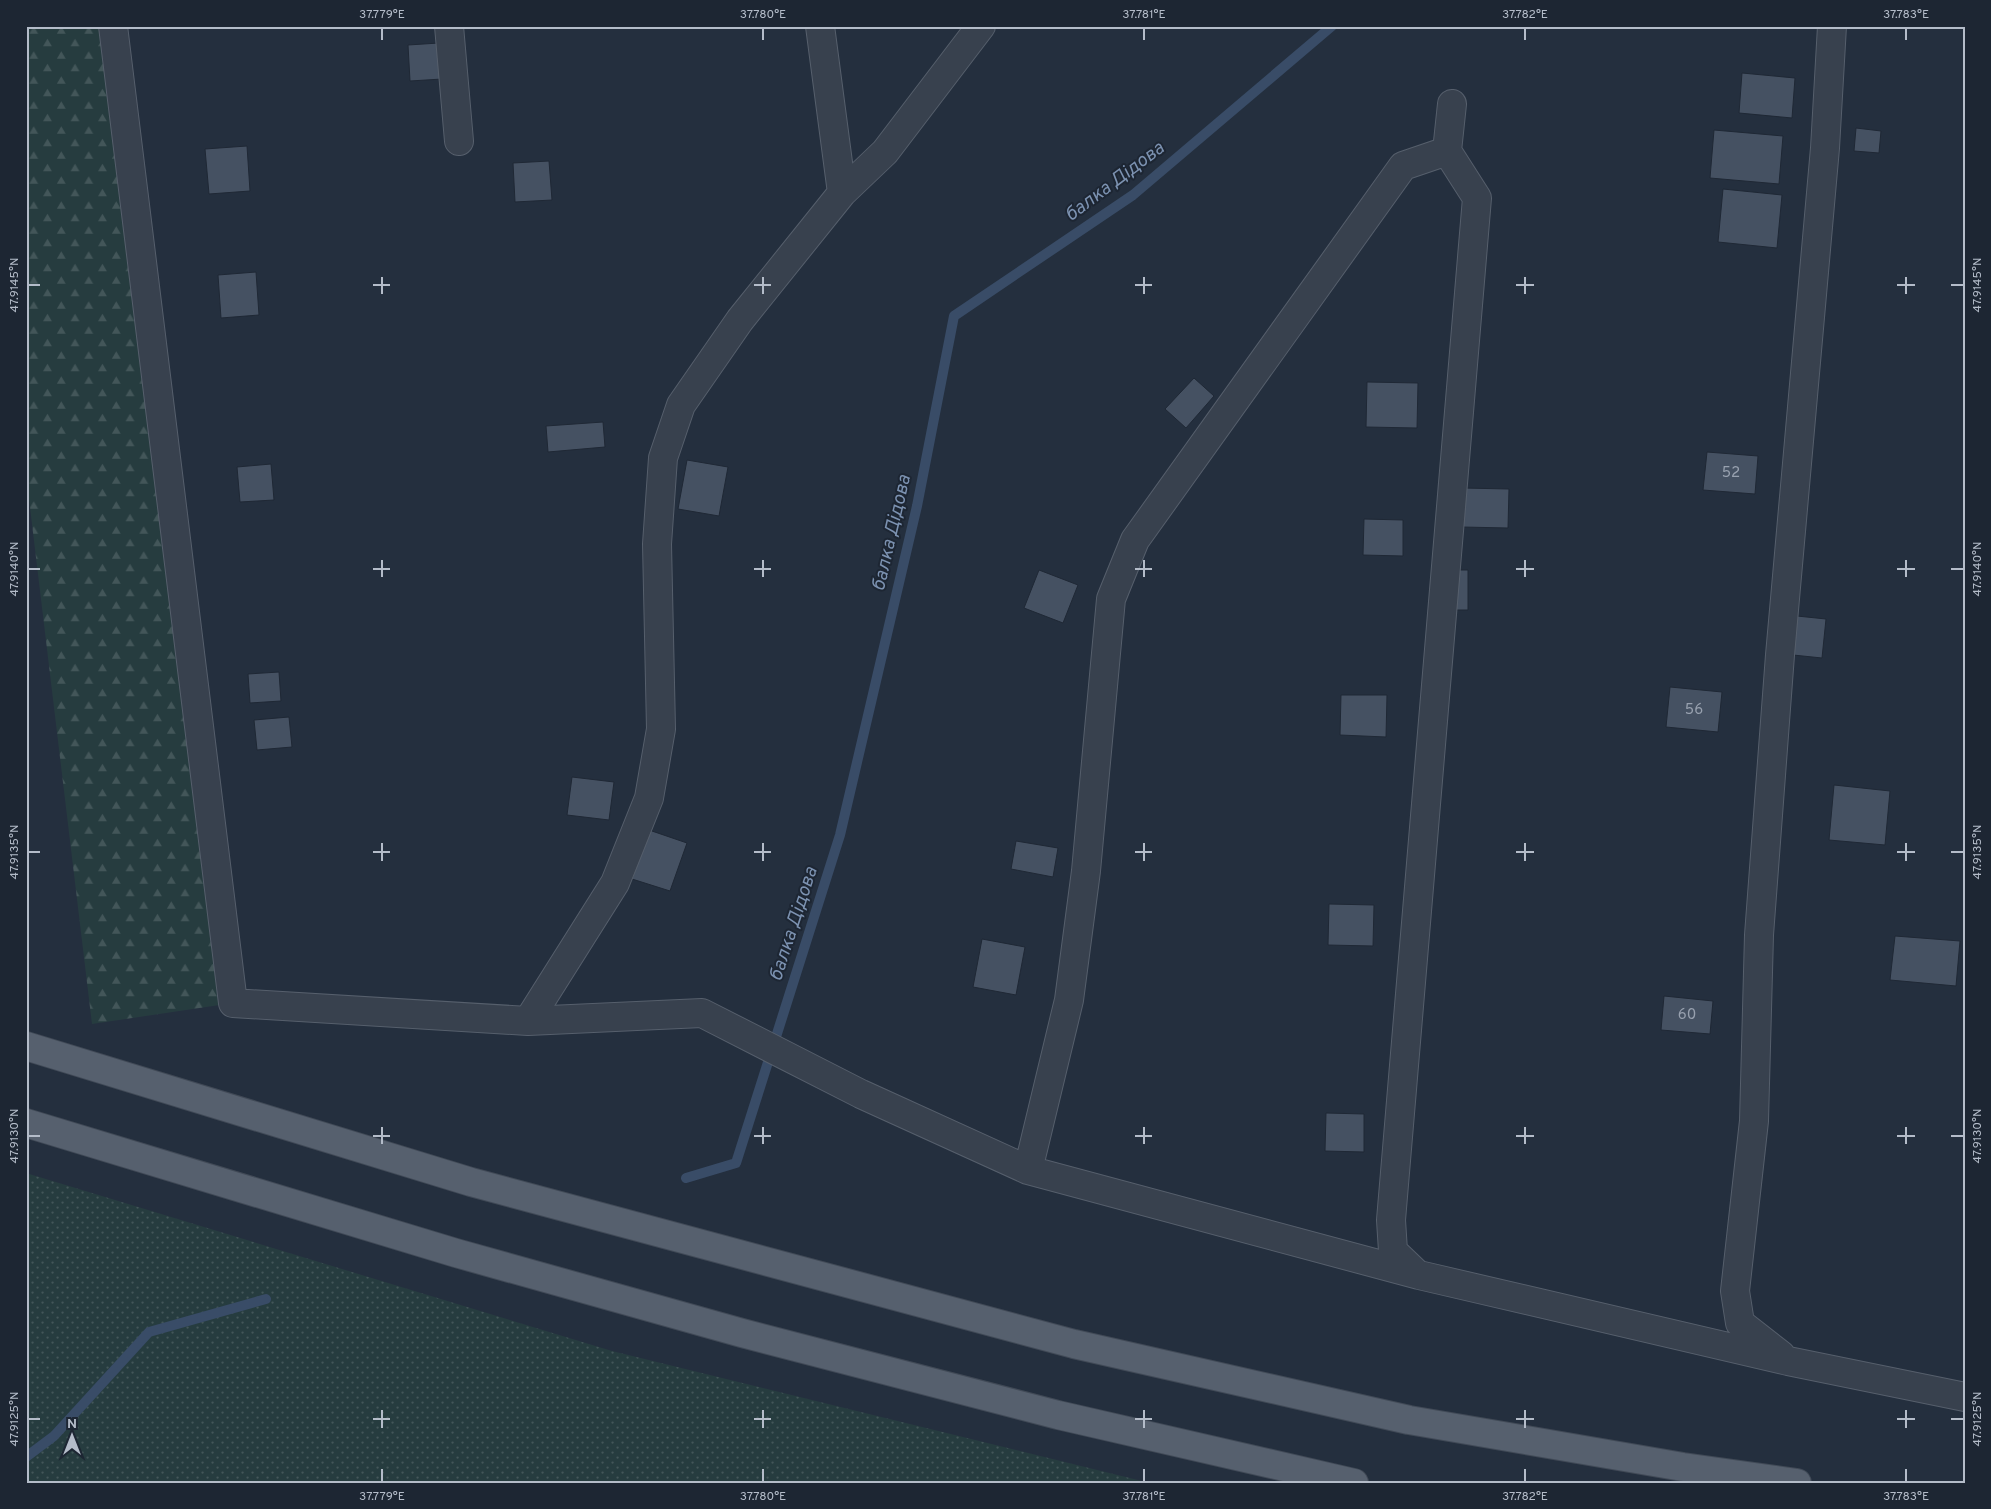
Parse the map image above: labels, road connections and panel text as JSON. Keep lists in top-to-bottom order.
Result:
{
  "water": ["балка Дідова"],
  "house_numbers": ["52", "56", "60"],
  "north": "top",
  "coordinates": [
    "37.779°E",
    "37.780°E",
    "37.781°E",
    "37.782°E",
    "37.783°E",
    "47.9145°N",
    "47.9140°N",
    "47.9135°N",
    "47.9130°N",
    "47.9125°N"
  ]
}
